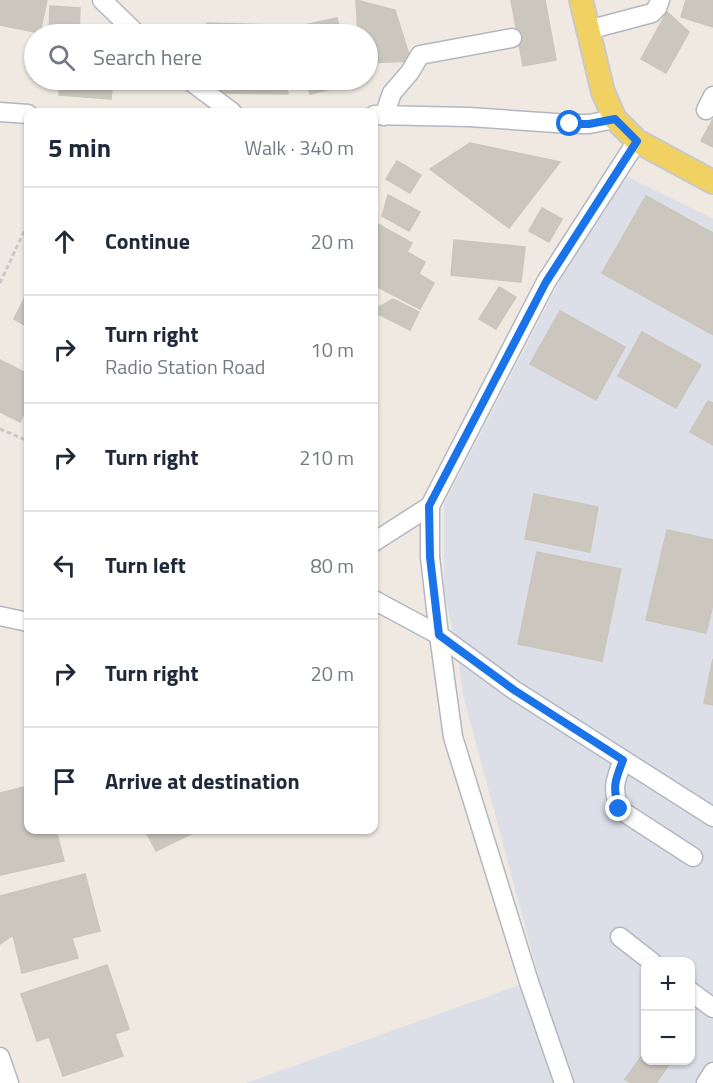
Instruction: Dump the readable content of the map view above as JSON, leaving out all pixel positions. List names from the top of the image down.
{
  "page": {
    "search": "Search here",
    "heading": ["5 min", "Walk · 340 m"],
    "list": [
      ["Continue", "20 m"],
      ["Turn right", "Radio Station Road", "10 m"],
      ["Turn right", "210 m"],
      ["Turn left", "80 m"],
      ["Turn right", "20 m"],
      "Arrive at destination"
    ],
    "map_buttons": ["+", "−"]
  }
}
